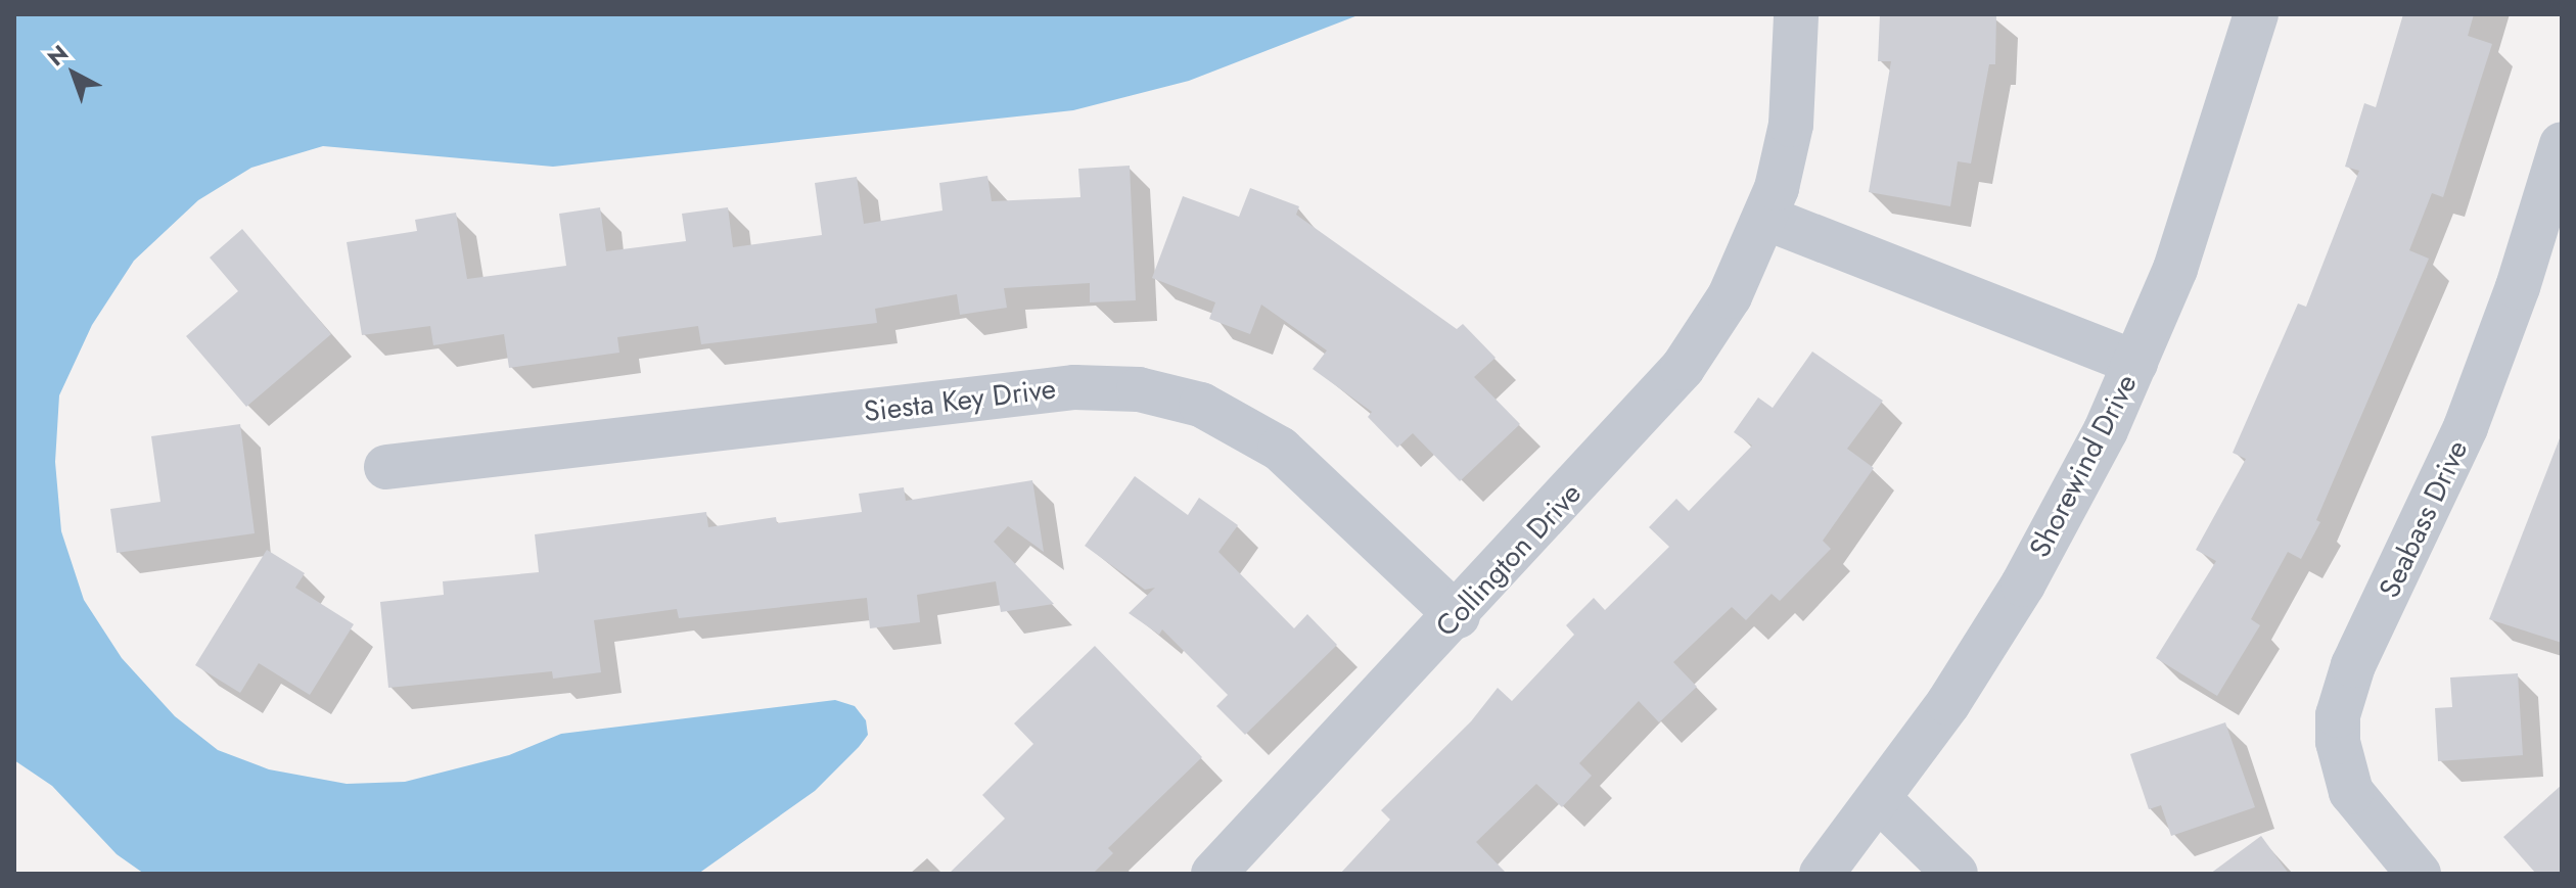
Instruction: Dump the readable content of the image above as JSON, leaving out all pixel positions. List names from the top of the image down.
{
  "streets": {
    "street": [
      "Siesta Key Drive",
      "Shorewind Drive",
      "Seabass Drive",
      "Collington Drive"
    ]
  },
  "crossings": [
    ["Siesta Key Drive", "Collington Drive"]
  ],
  "north": "top left"
}
